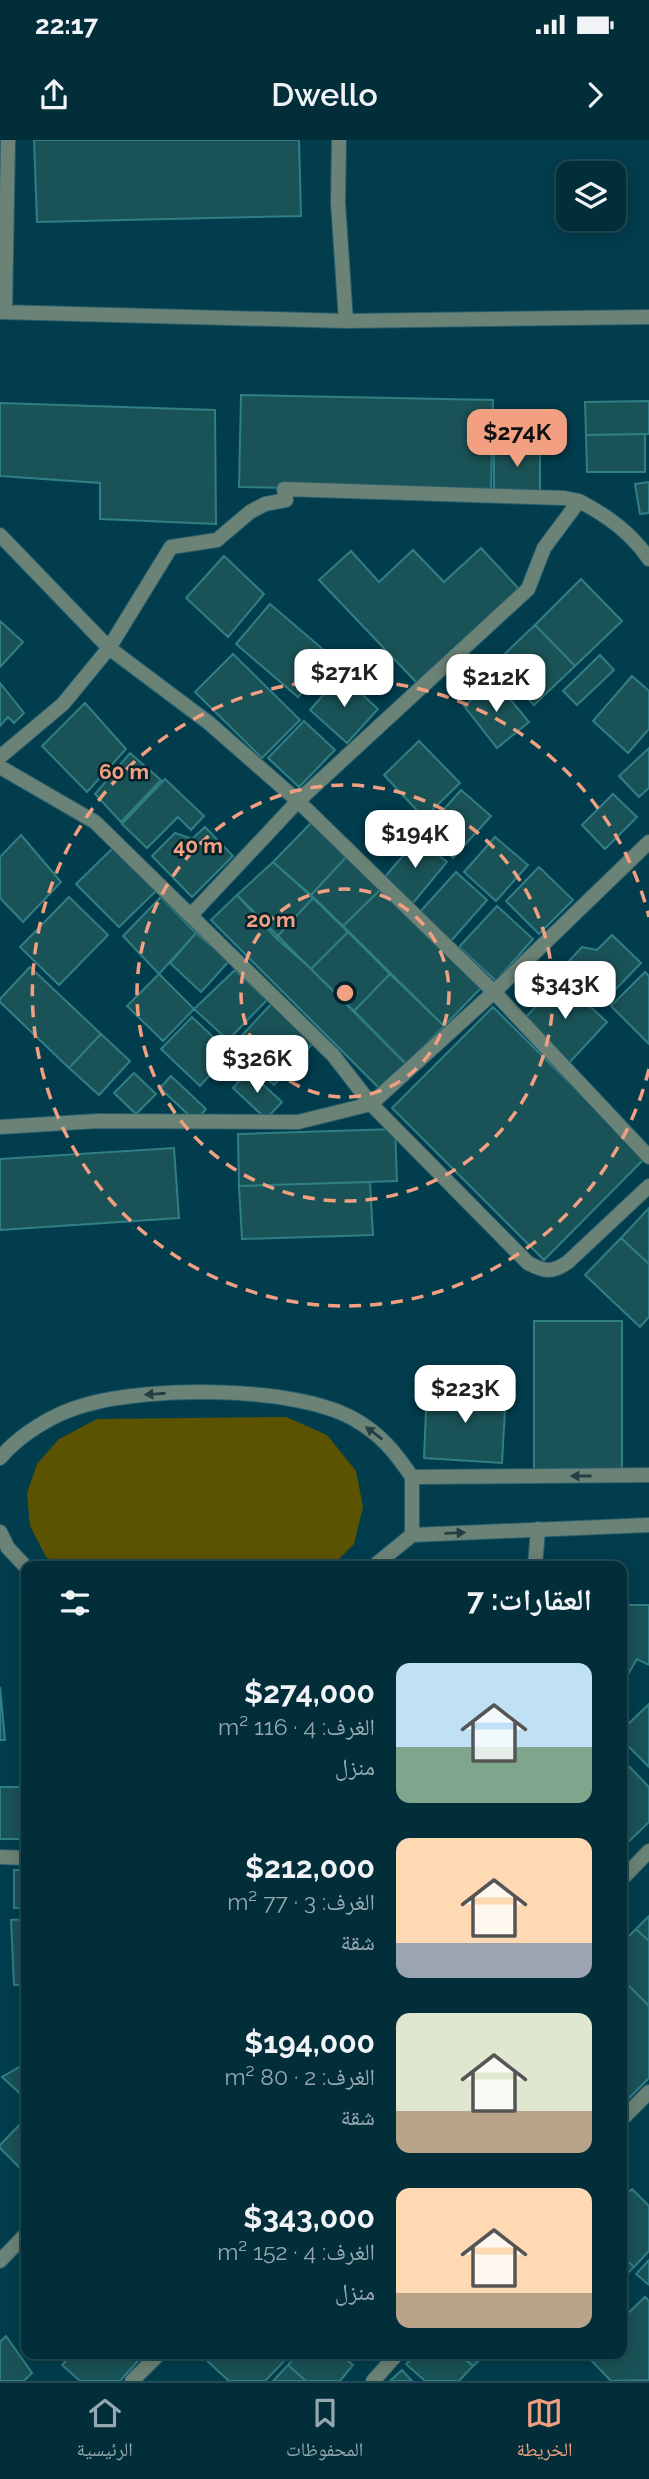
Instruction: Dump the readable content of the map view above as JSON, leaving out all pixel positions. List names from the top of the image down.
{
  "page": {
    "status": "22:17",
    "header": "Dwello",
    "price": [
      "$274K",
      "$271K",
      "$212K",
      "$194K",
      "$343K",
      "$326K",
      "$223K"
    ],
    "heading": "العقارات: 7",
    "list": [
      {
        "name": "$274,000",
        "note": "الغرف: 4 · 116 m² · منزل"
      },
      {
        "name": "$212,000",
        "note": "الغرف: 3 · 77 m² · شقة"
      },
      {
        "name": "$194,000",
        "note": "الغرف: 2 · 80 m² · شقة"
      },
      {
        "name": "$343,000",
        "note": "الغرف: 4 · 152 m² · منزل"
      }
    ],
    "tabs": ["الخريطة", "المحفوظات", "الرئيسية"]
  },
  "rings": ["60 m", "40 m", "20 m"]
}
